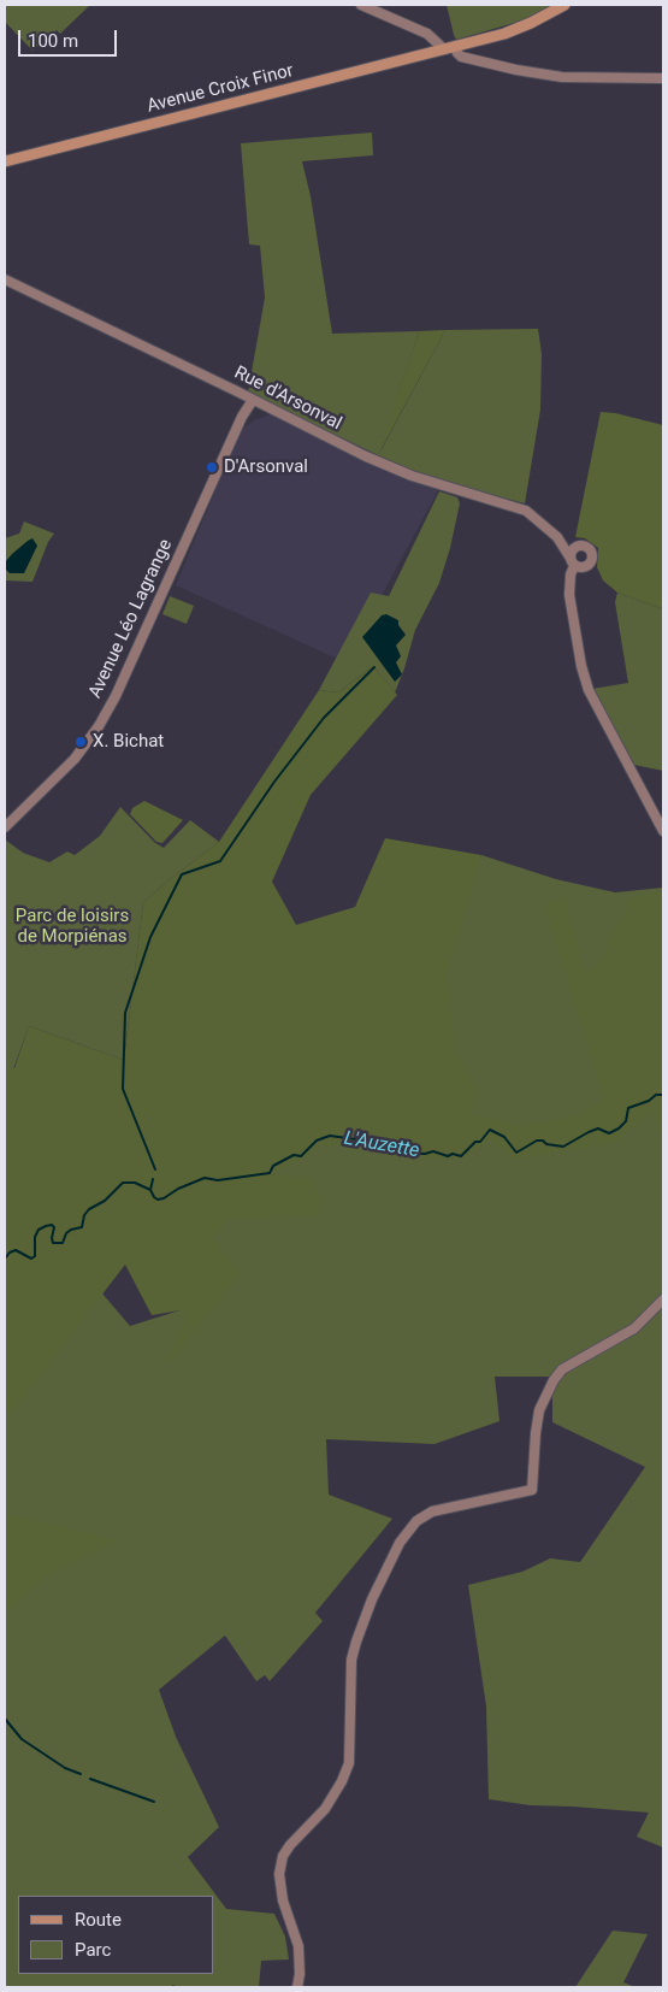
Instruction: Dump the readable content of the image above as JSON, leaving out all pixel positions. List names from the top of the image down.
{
  "streets": {
    "main road": ["Avenue Croix Finor"],
    "street": ["Rue d'Arsonval", "Avenue Léo Lagrange"]
  },
  "crossings": [
    ["Rue d'Arsonval", "Avenue Léo Lagrange"]
  ],
  "water": ["L'Auzette"],
  "parks": ["Parc de loisirs de Morpiénas"],
  "places": ["D'Arsonval", "X. Bichat"],
  "legend": ["Route", "Parc"],
  "scale_bar": "100 m"
}
